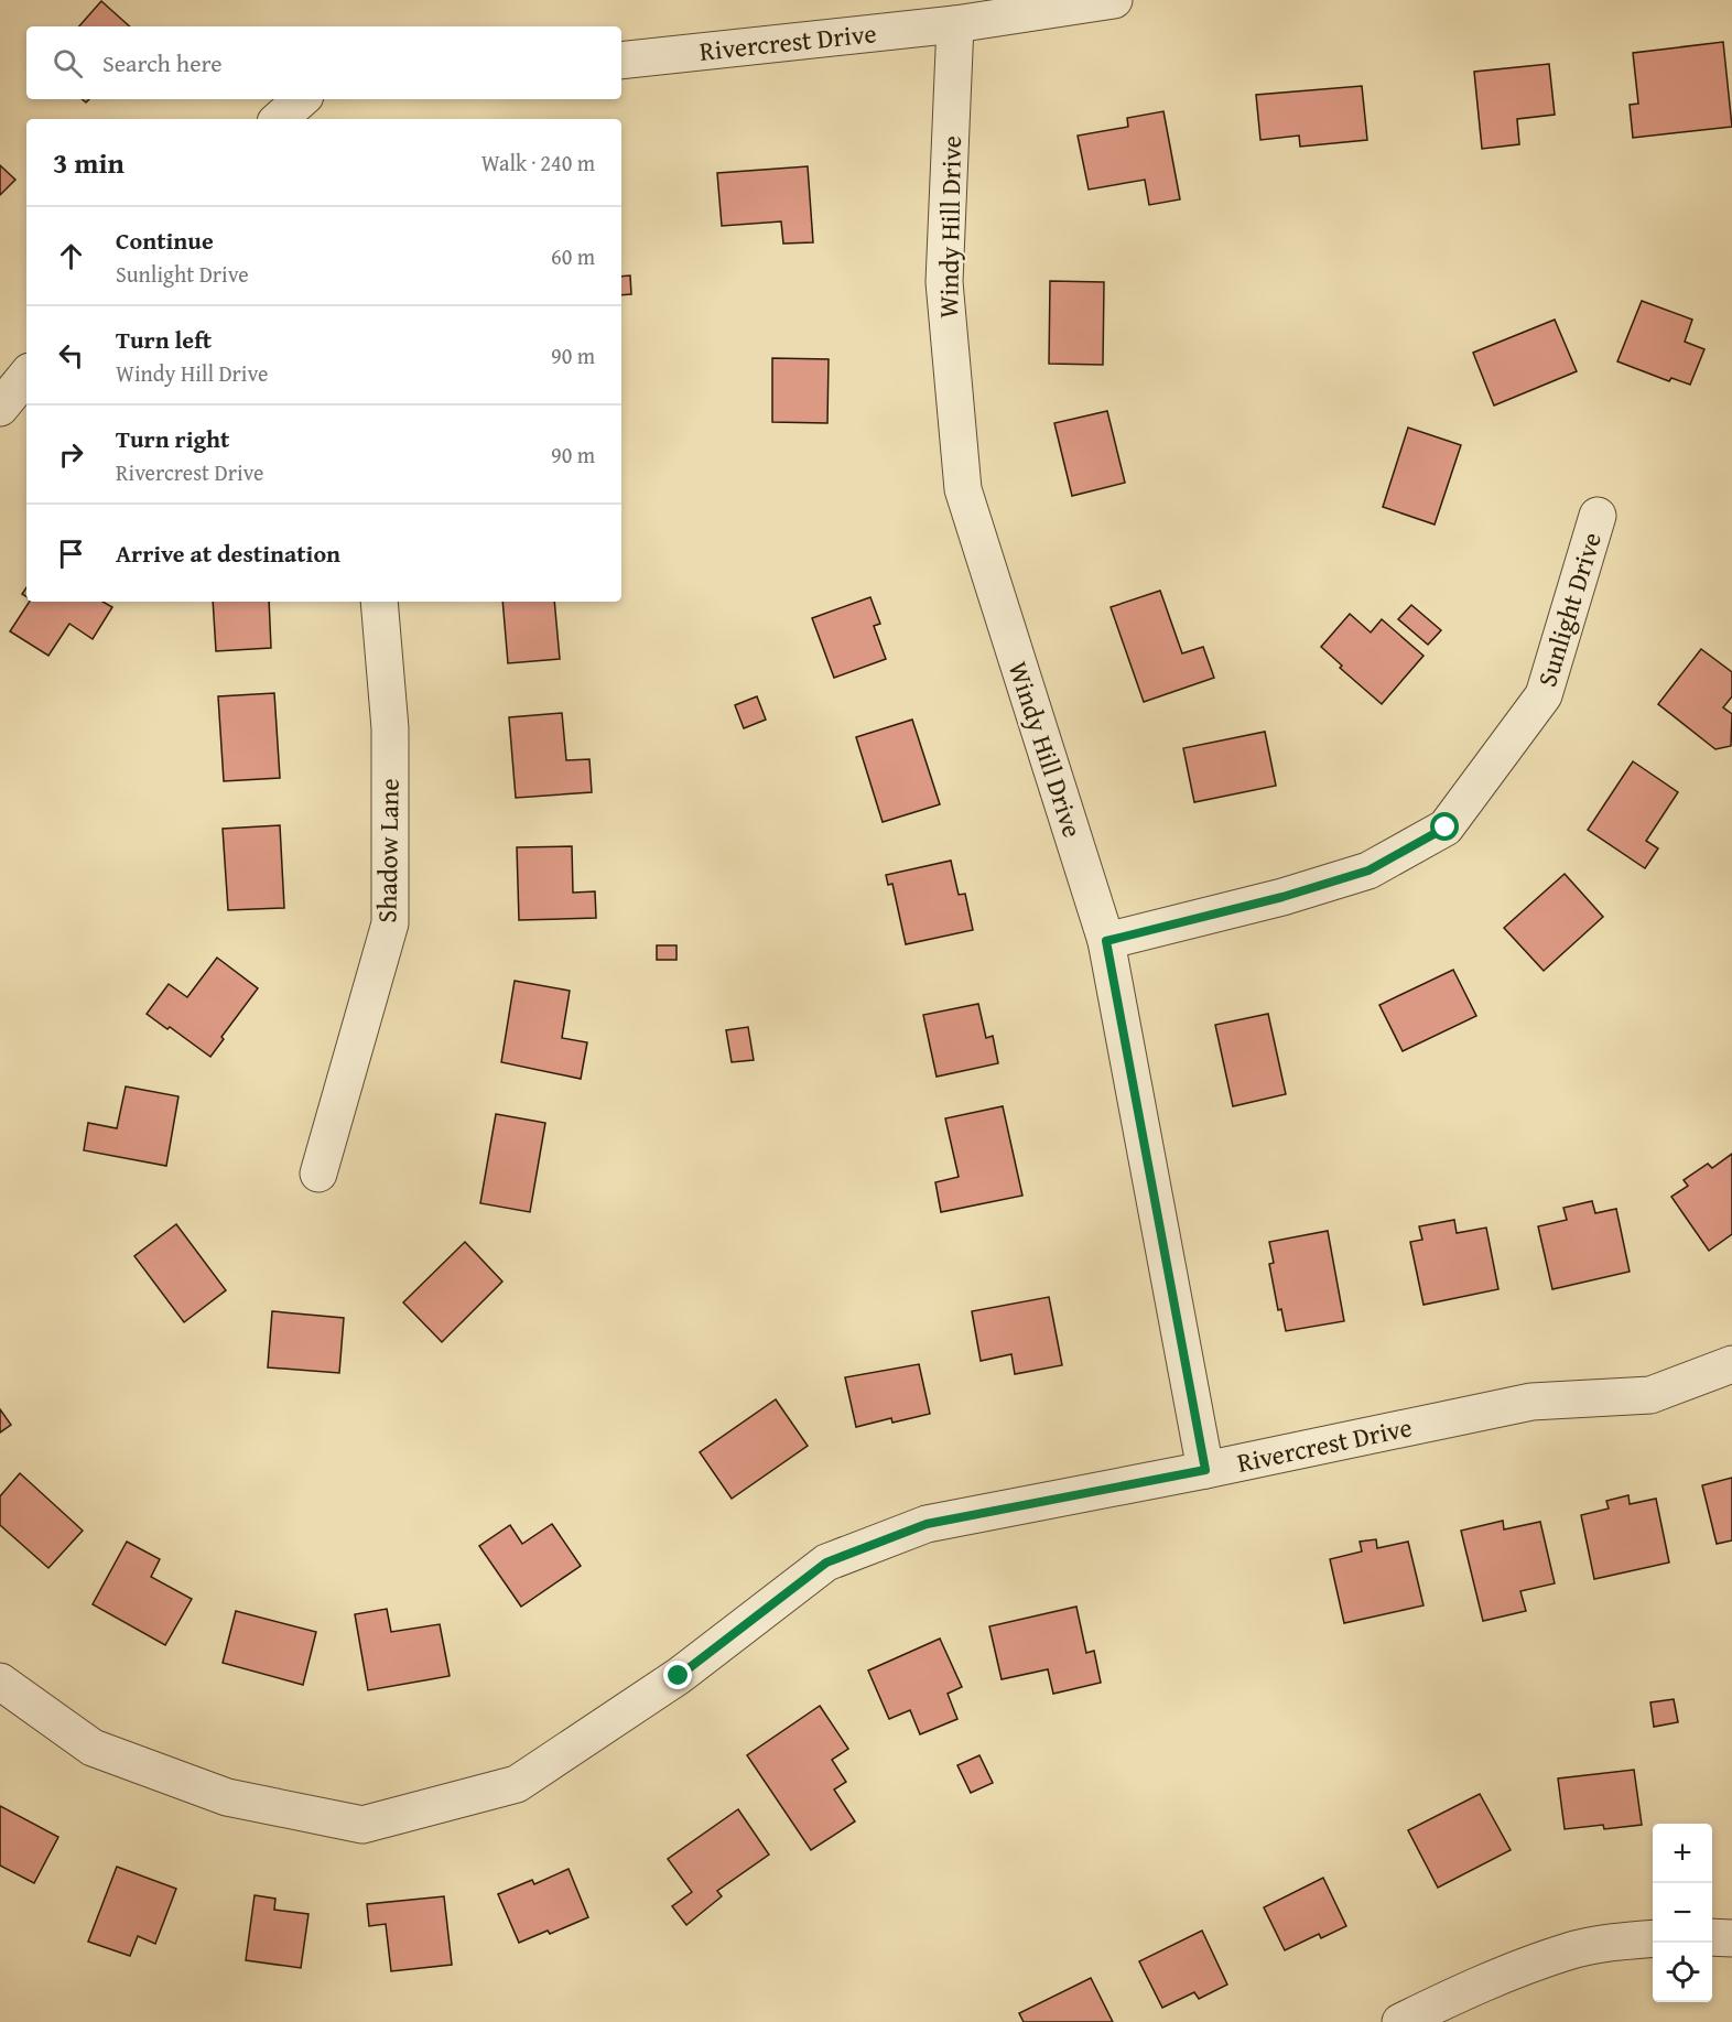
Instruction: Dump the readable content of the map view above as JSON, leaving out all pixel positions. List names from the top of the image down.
{
  "streets": {
    "street": [
      "Rivercrest Drive",
      "Windy Hill Drive",
      "Sunlight Drive",
      "Shadow Lane"
    ]
  },
  "crossings": [
    ["Rivercrest Drive", "Windy Hill Drive"],
    ["Windy Hill Drive", "Sunlight Drive"]
  ],
  "page": {
    "search": "Search here",
    "heading": ["3 min", "Walk · 240 m"],
    "list": [
      ["Continue", "Sunlight Drive", "60 m"],
      ["Turn left", "Windy Hill Drive", "90 m"],
      ["Turn right", "Rivercrest Drive", "90 m"],
      "Arrive at destination"
    ],
    "map_buttons": ["+", "−"]
  }
}
